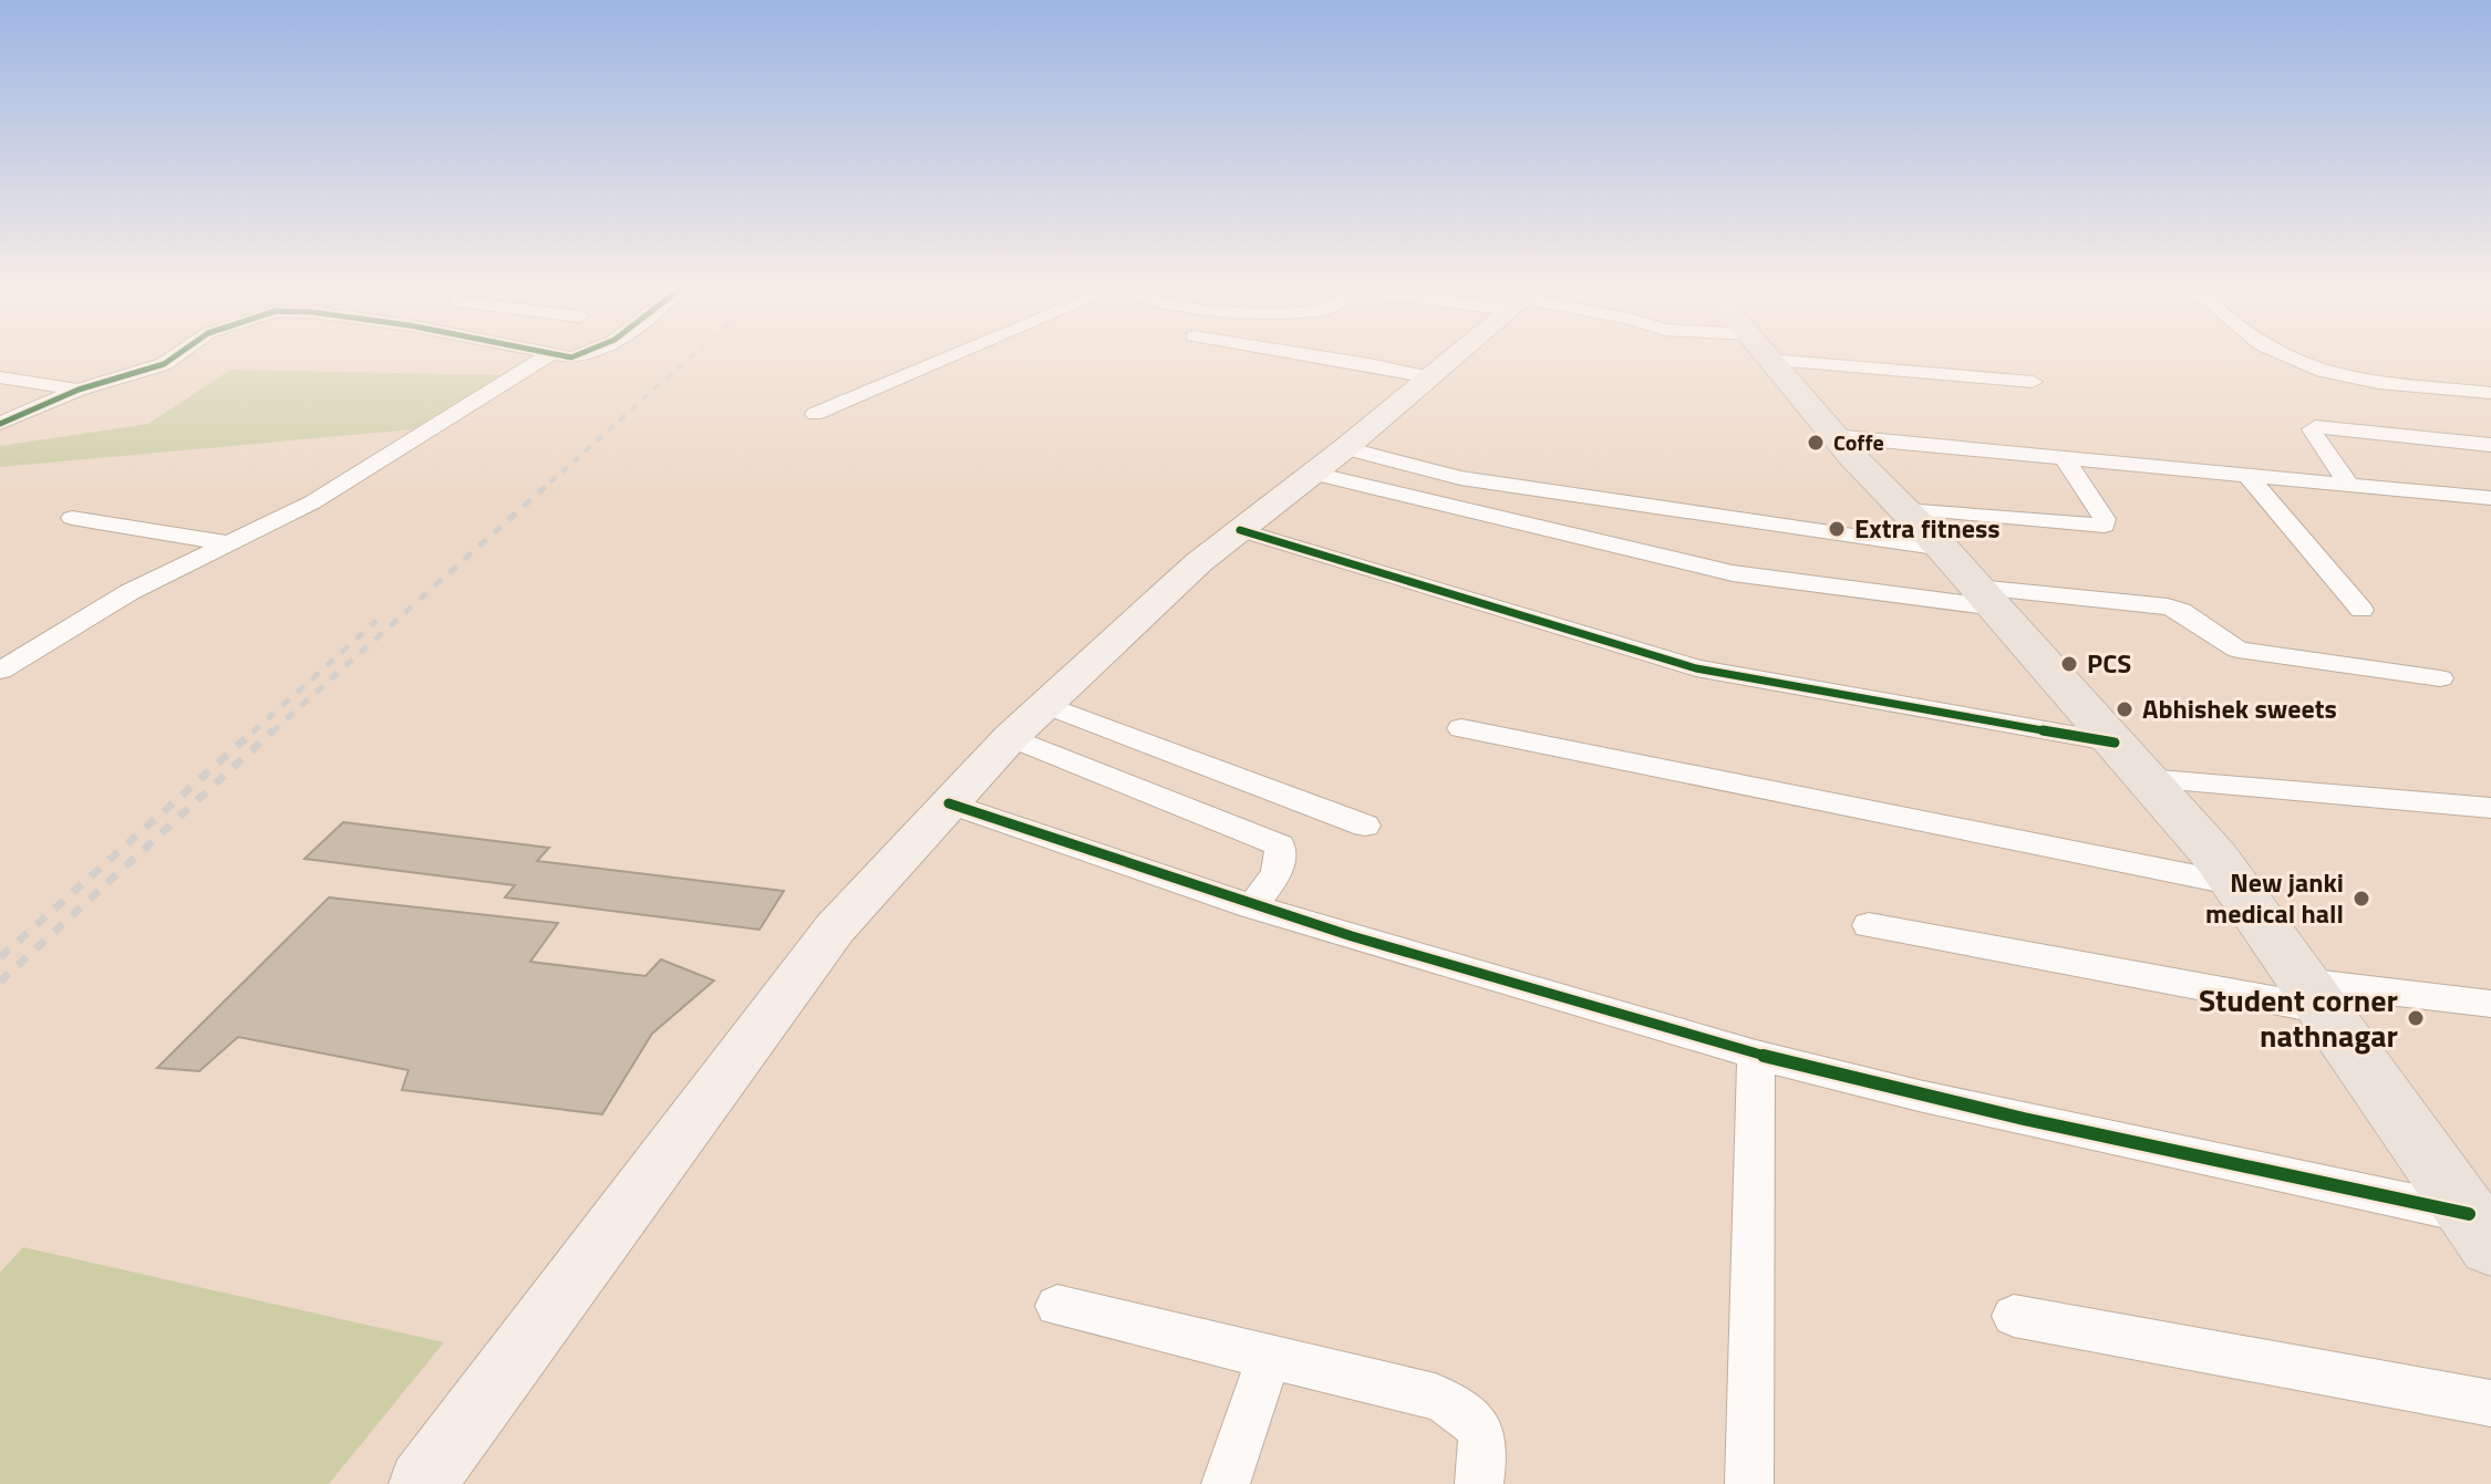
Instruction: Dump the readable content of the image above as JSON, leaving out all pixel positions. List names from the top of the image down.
{
  "places": [
    "Coffe",
    "Extra fitness",
    "PCS",
    "Abhishek sweets",
    "New janki medical hall",
    "Student corner nathnagar"
  ]
}
